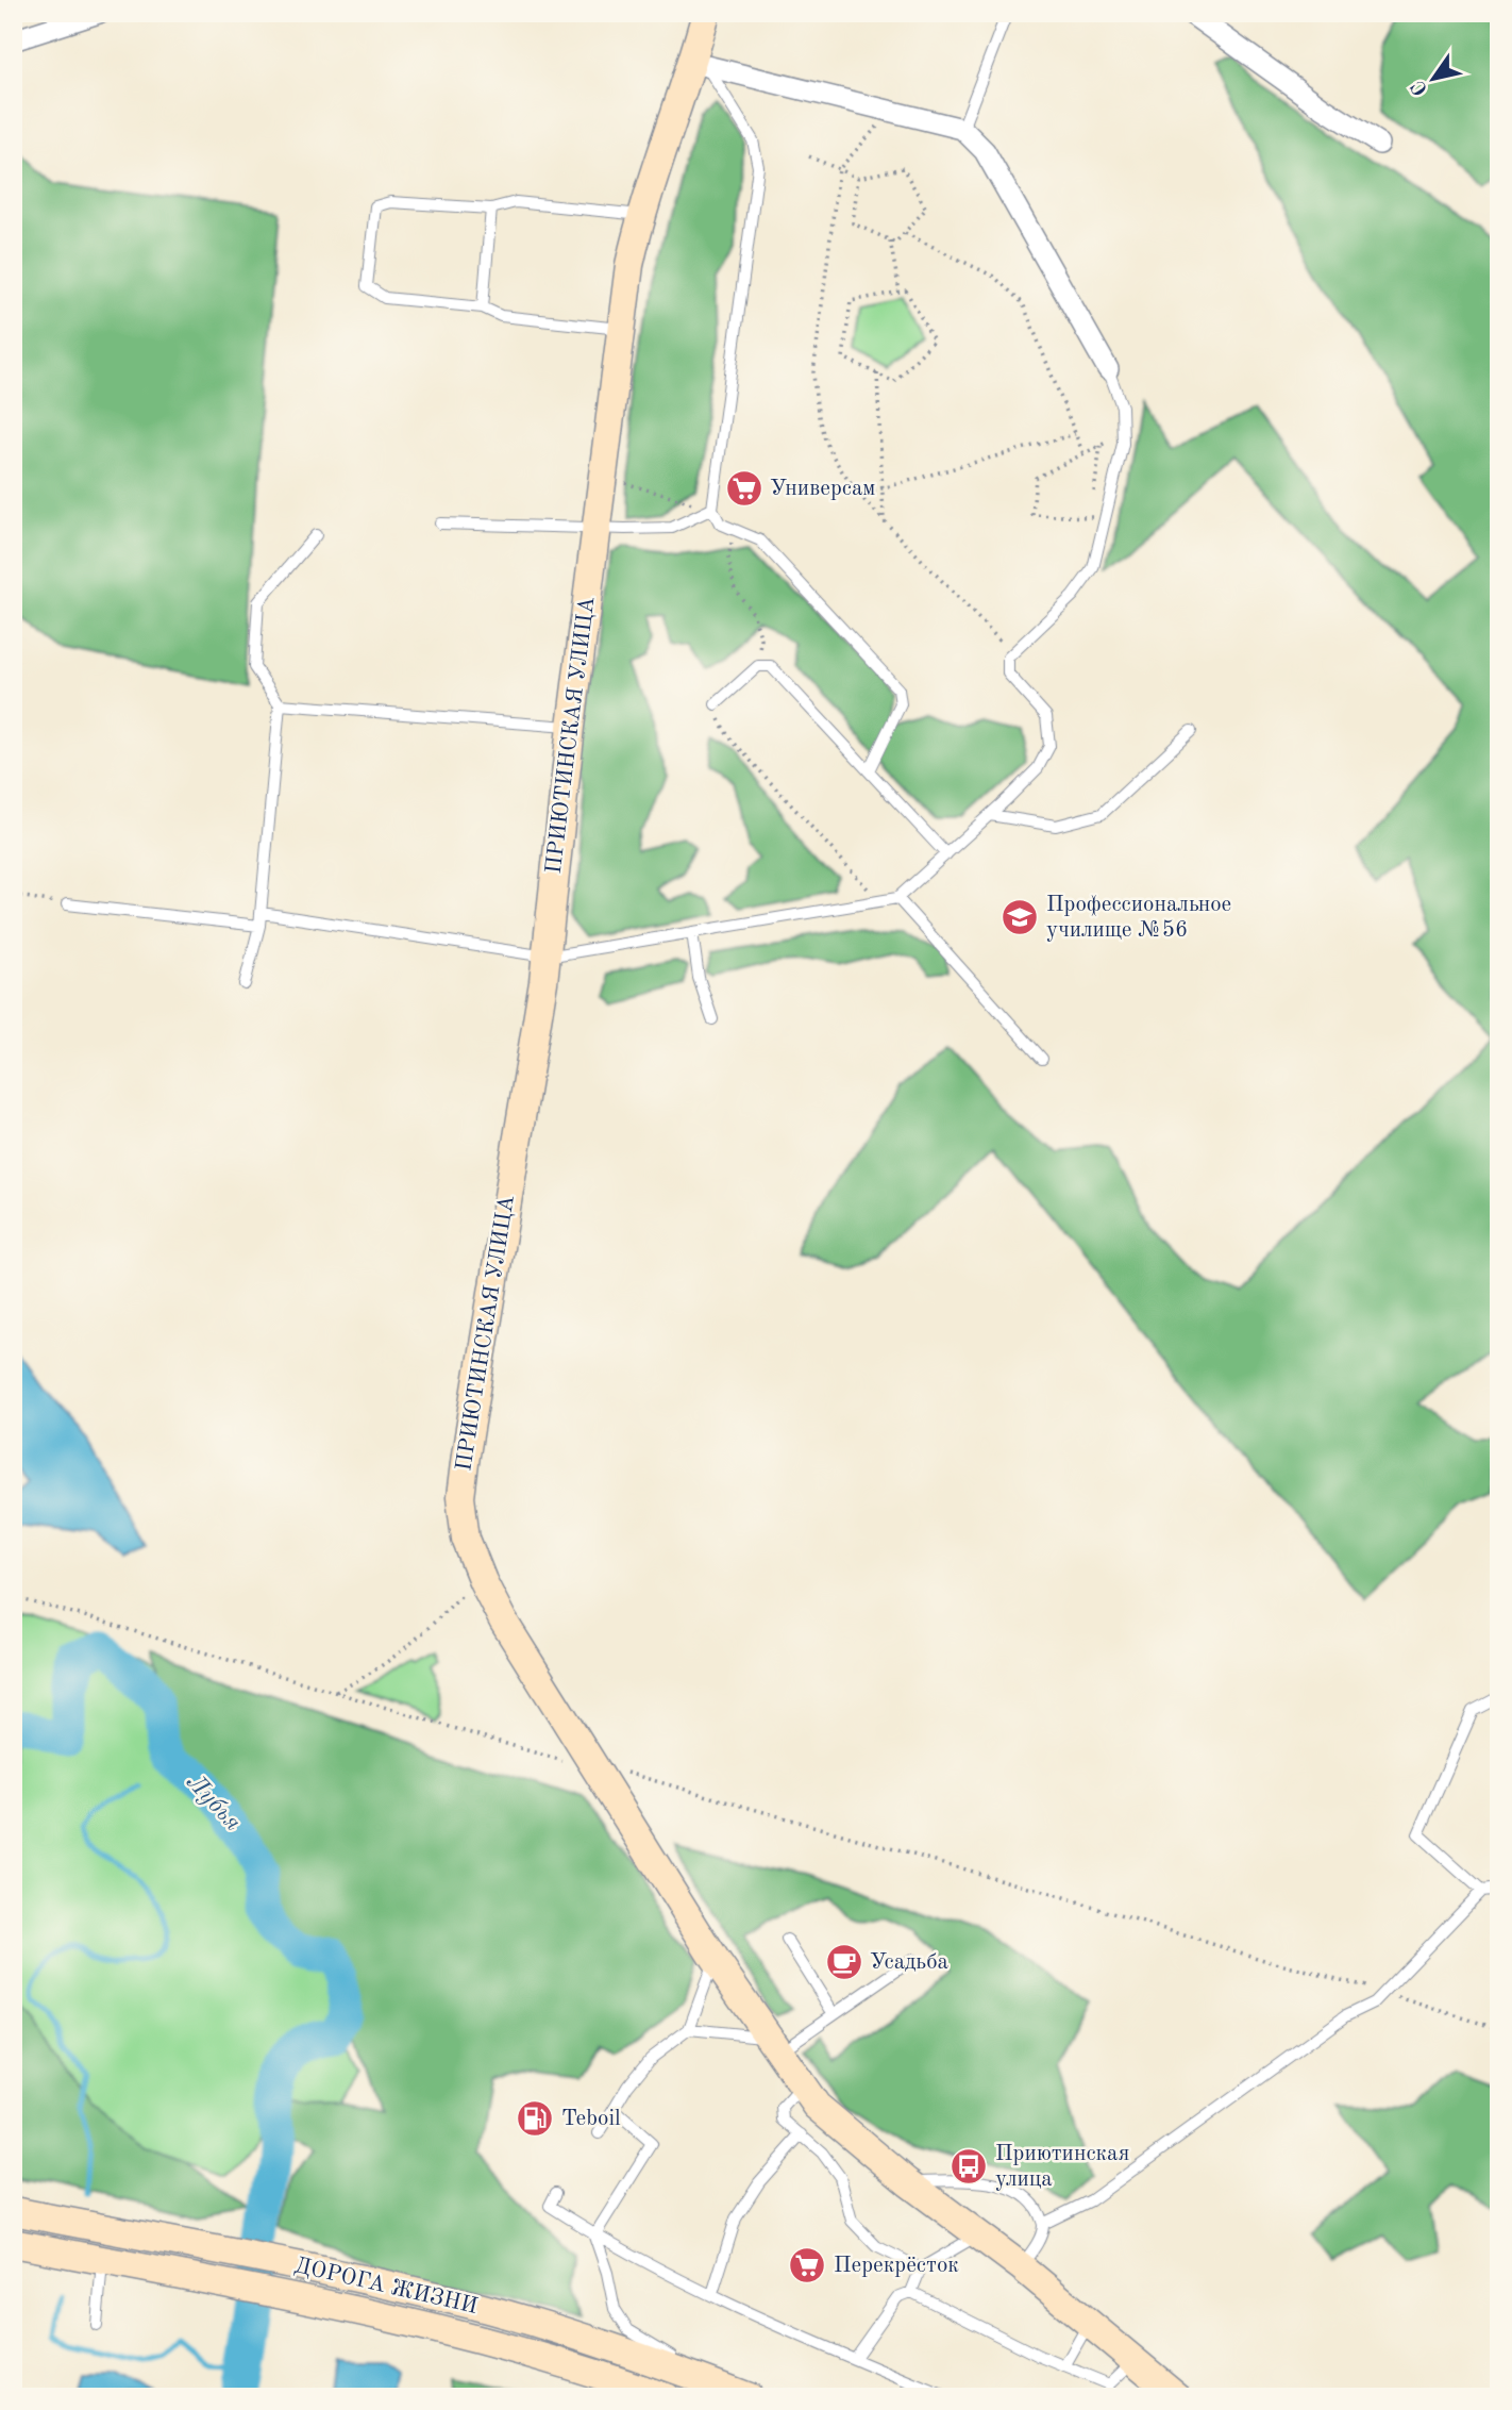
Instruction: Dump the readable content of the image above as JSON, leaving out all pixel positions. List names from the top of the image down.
{
  "streets": {
    "street": ["ПРИЮТИНСКАЯ УЛИЦА", "ДОРОГА ЖИЗНИ"]
  },
  "water": ["Лубья"],
  "places": {
    "supermarket": ["Универсам", "Перекрёсток"],
    "school or university": ["Профессиональное училище №56"],
    "cafe": ["Усадьба"],
    "fuel station": ["Teboil"],
    "bus stop": ["Приютинская улица"]
  },
  "north": "bottom left"
}
